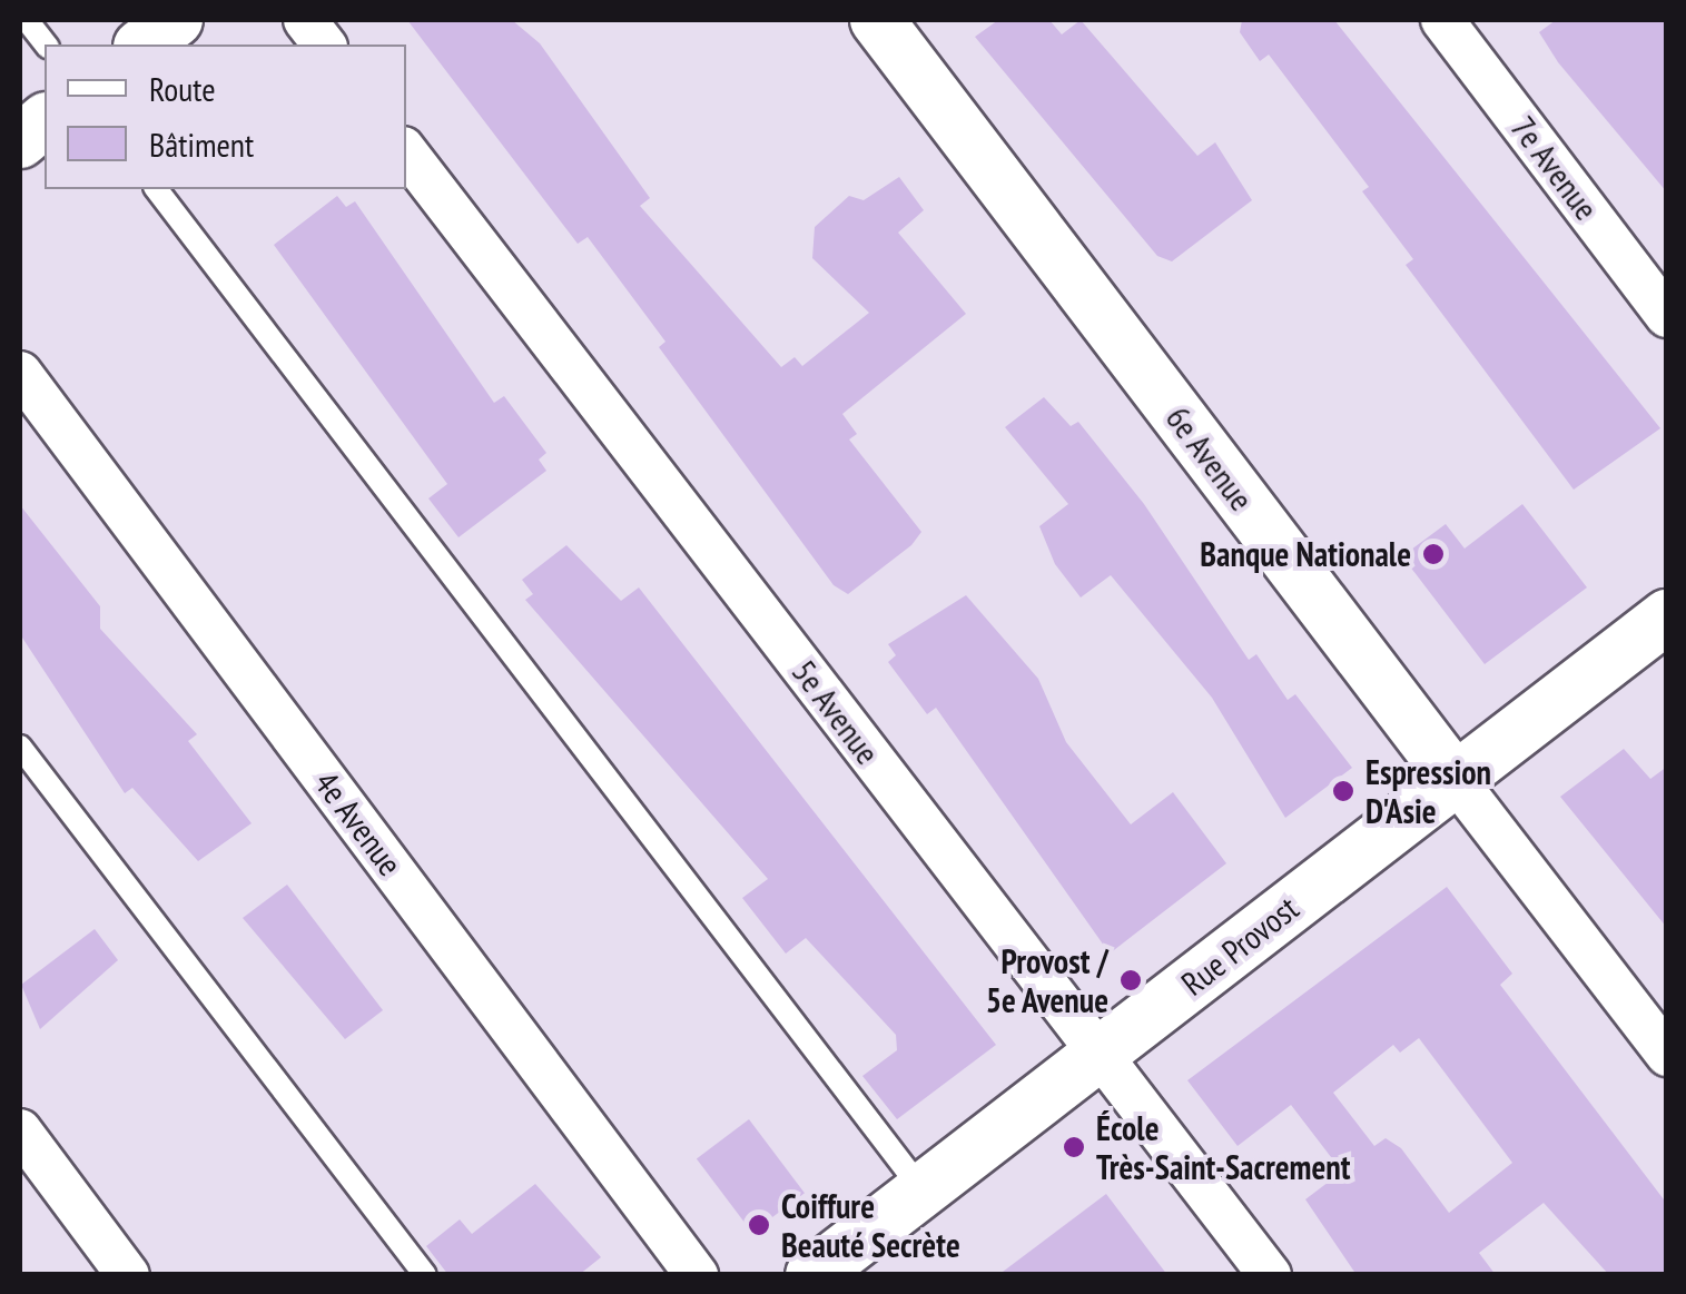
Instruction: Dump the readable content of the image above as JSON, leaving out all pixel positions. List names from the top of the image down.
{
  "streets": {
    "street": [
      "7e Avenue",
      "6e Avenue",
      "5e Avenue",
      "4e Avenue",
      "Rue Provost"
    ]
  },
  "crossings": [
    ["6e Avenue", "Rue Provost"],
    ["5e Avenue", "Rue Provost"]
  ],
  "places": [
    "Banque Nationale",
    "Espression D'Asie",
    "Provost / 5e Avenue",
    "École Très-Saint-Sacrement",
    "Coiffure Beauté Secrète"
  ],
  "legend": ["Route", "Bâtiment"]
}
